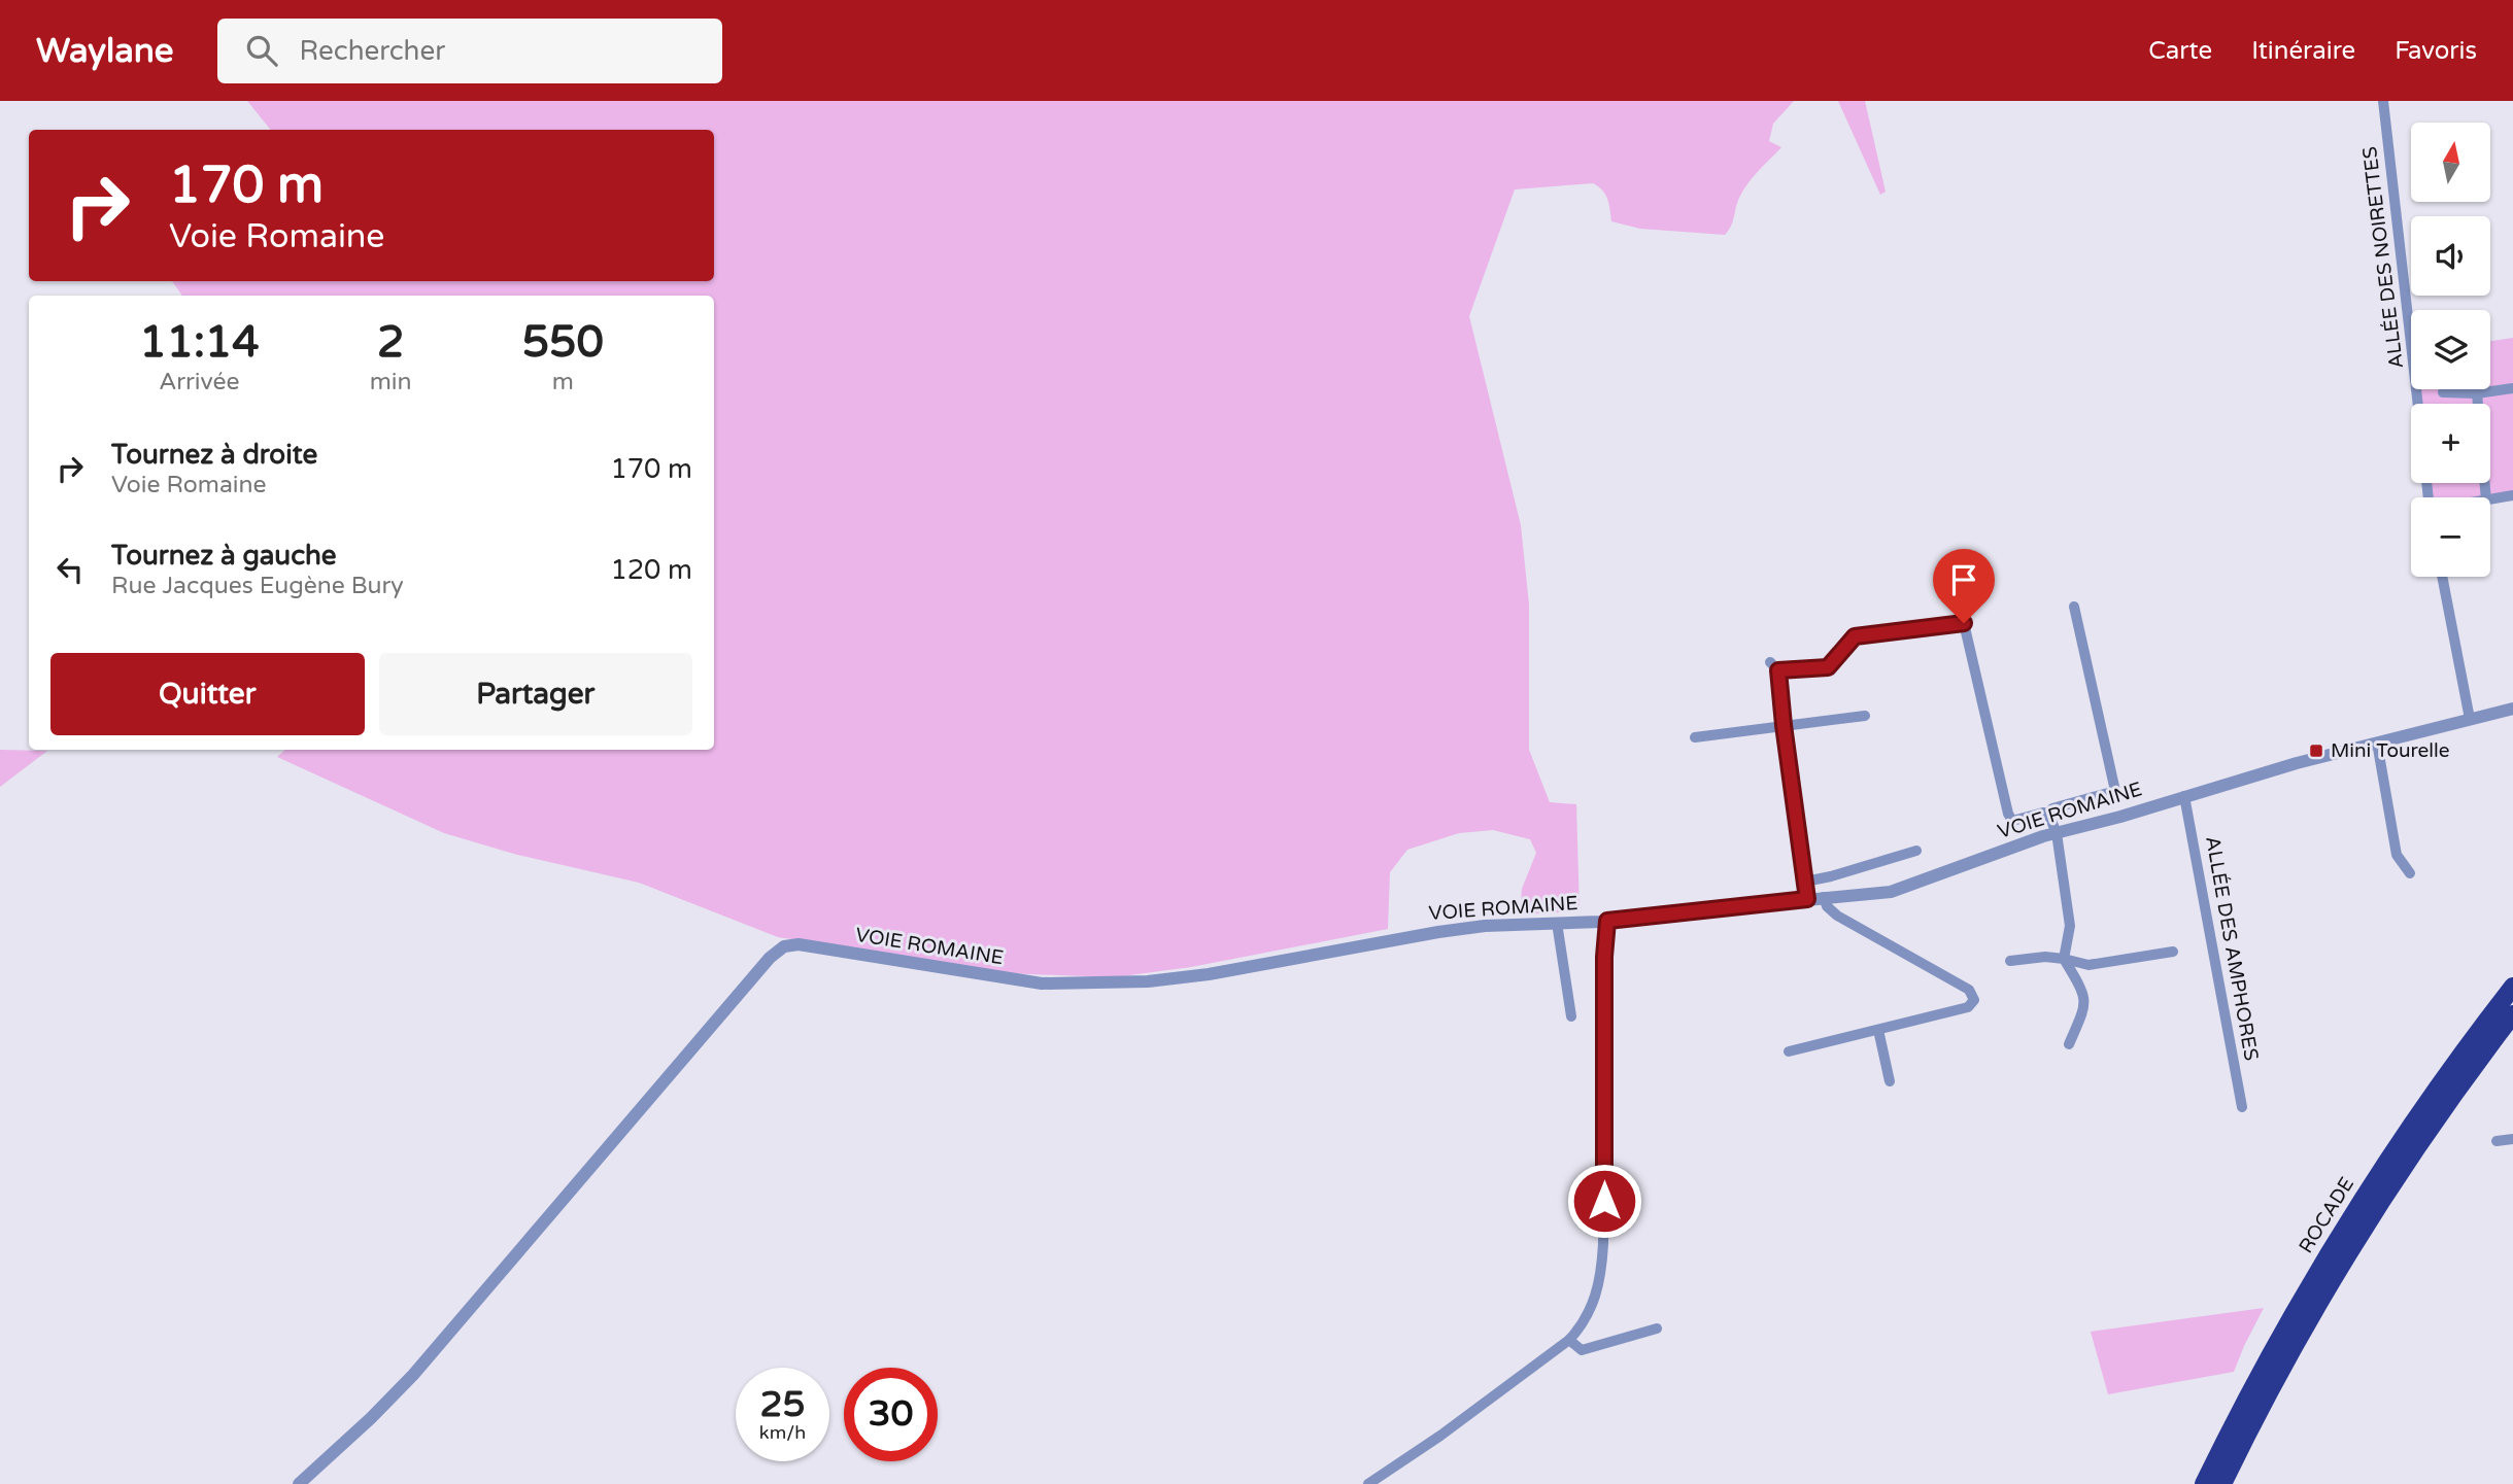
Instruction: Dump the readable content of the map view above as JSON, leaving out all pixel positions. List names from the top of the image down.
{
  "streets": {
    "highway": ["ROCADE"],
    "street": ["ALLÉE DES NOIRETTES", "VOIE ROMAINE", "ALLÉE DES AMPHORES"]
  },
  "crossings": [
    ["VOIE ROMAINE", "ALLÉE DES AMPHORES"]
  ],
  "places": {
    "transit": ["Mini Tourelle"]
  },
  "north": "top",
  "page": {
    "header": "Waylane",
    "search": "Rechercher",
    "nav": ["Carte", "Itinéraire", "Favoris"],
    "map_buttons": ["+", "−"],
    "turn": ["170 m", "Voie Romaine"],
    "eta": [
      "11:14",
      "Arrivée",
      "2",
      "min",
      "550",
      "m"
    ],
    "list": [
      {
        "name": "Tournez à droite",
        "note": "Voie Romaine",
        "value": "170 m"
      },
      {
        "name": "Tournez à gauche",
        "note": "Rue Jacques Eugène Bury",
        "value": "120 m"
      }
    ],
    "buttons": ["Quitter", "Partager"],
    "speed": "25 km/h",
    "limit": "30"
  }
}
